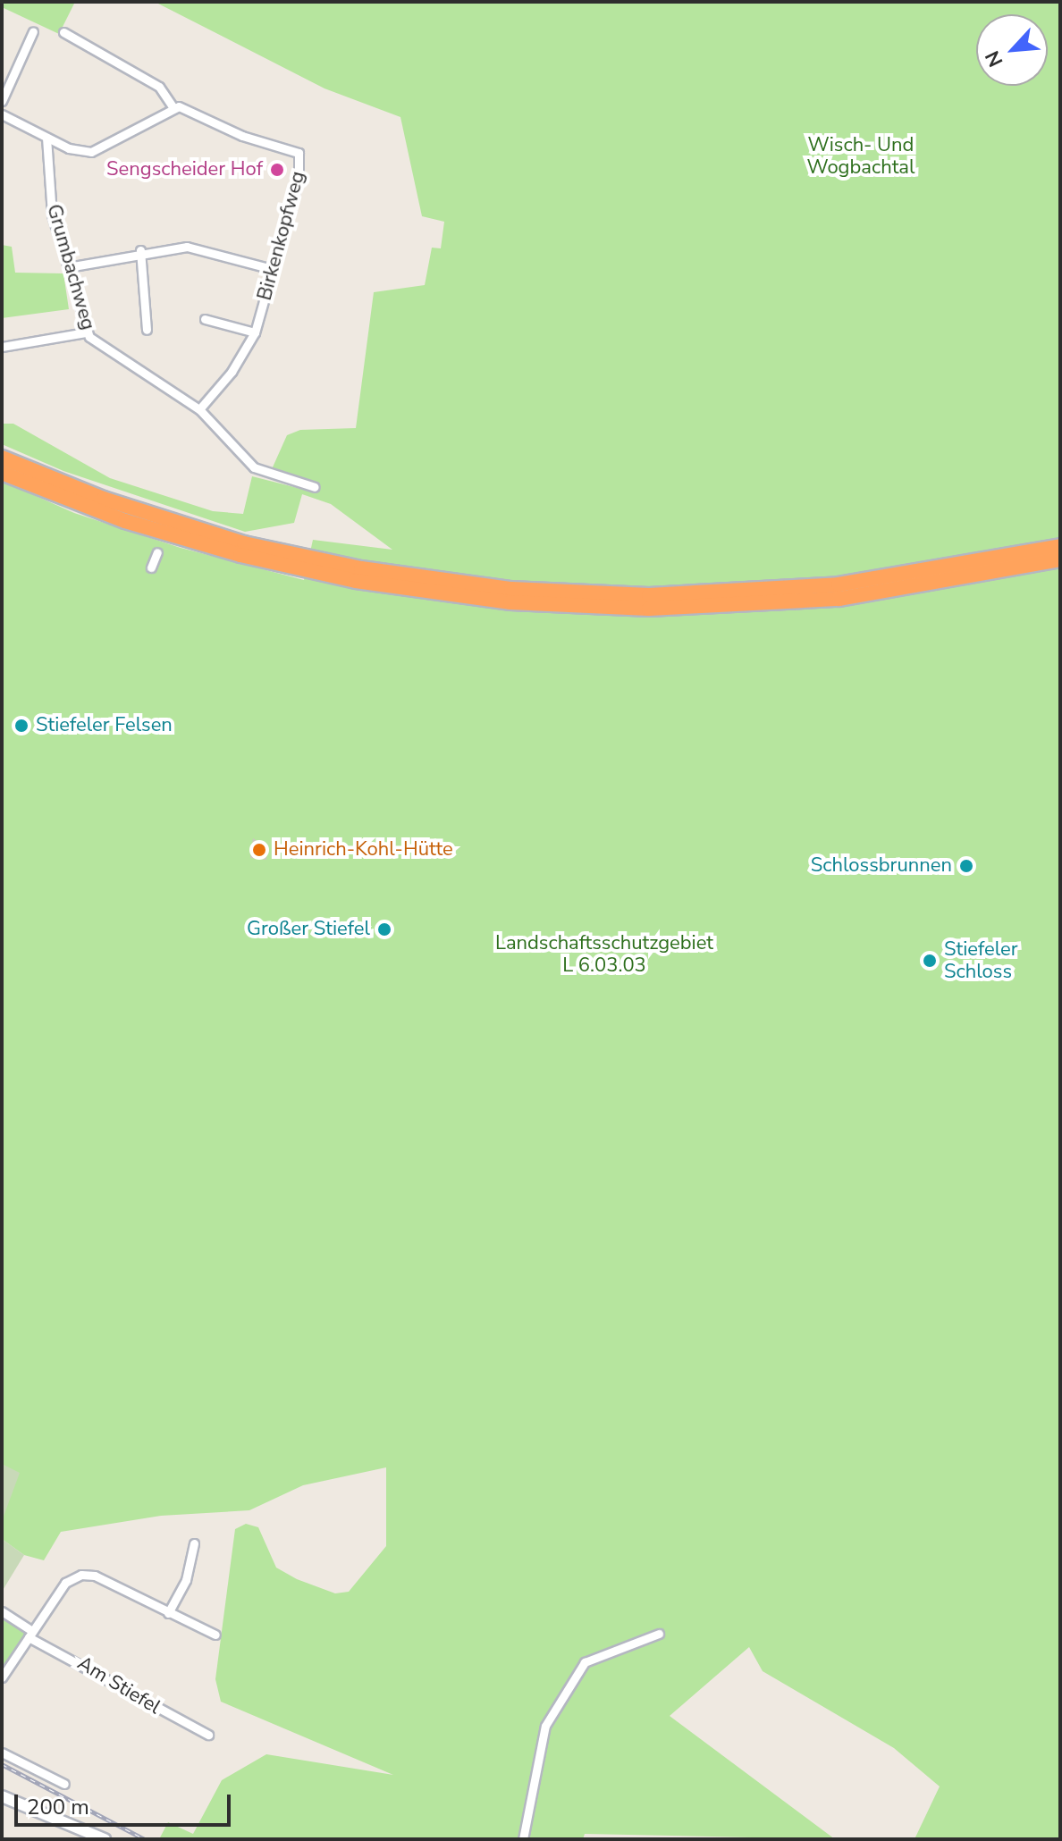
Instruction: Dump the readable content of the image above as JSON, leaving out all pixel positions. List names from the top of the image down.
{
  "streets": {
    "street": ["Birkenkopfweg", "Grumbachweg", "Am Stiefel"]
  },
  "crossings": [
    ["Birkenkopfweg", "Grumbachweg"]
  ],
  "parks": ["Wisch- Und Wogbachtal", "Landschaftsschutzgebiet L 6.03.03"],
  "places": [
    "Sengscheider Hof",
    "Stiefeler Felsen",
    "Heinrich-Kohl-Hütte",
    "Schlossbrunnen",
    "Großer Stiefel",
    "Stiefeler Schloss"
  ],
  "scale_bar": "200 m",
  "north": "bottom left"
}
